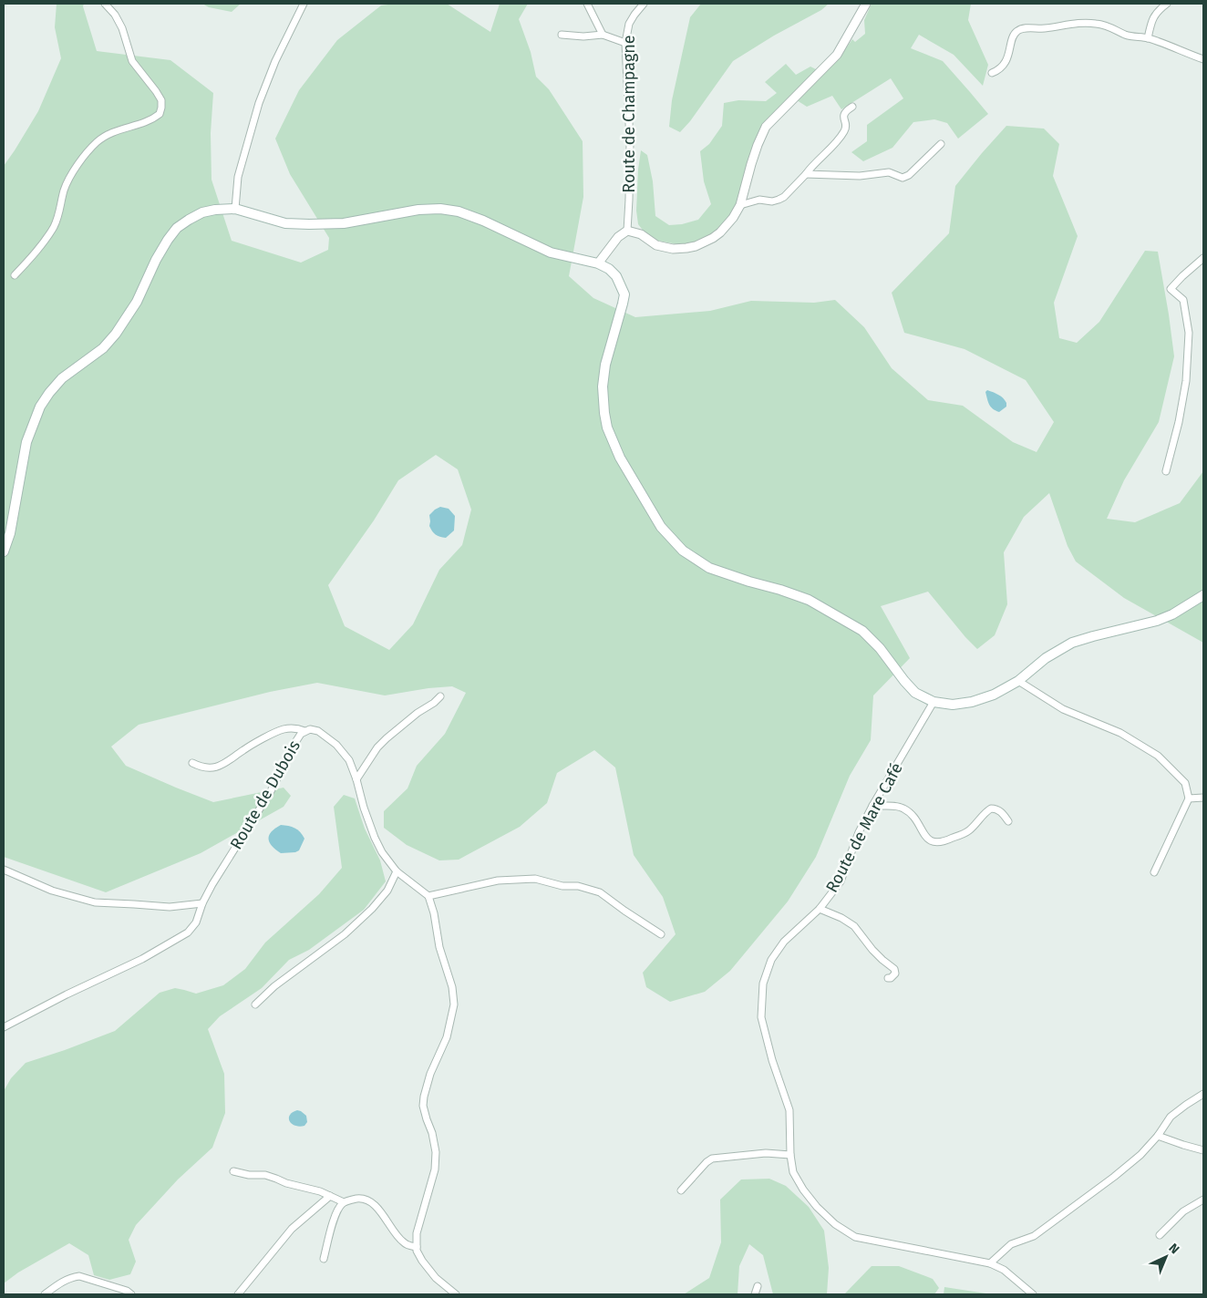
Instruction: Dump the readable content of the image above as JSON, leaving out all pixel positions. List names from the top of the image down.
{
  "streets": {
    "street": ["Route de Champagne", "Route de Dubois", "Route de Mare Café"]
  },
  "north": "top right"
}
